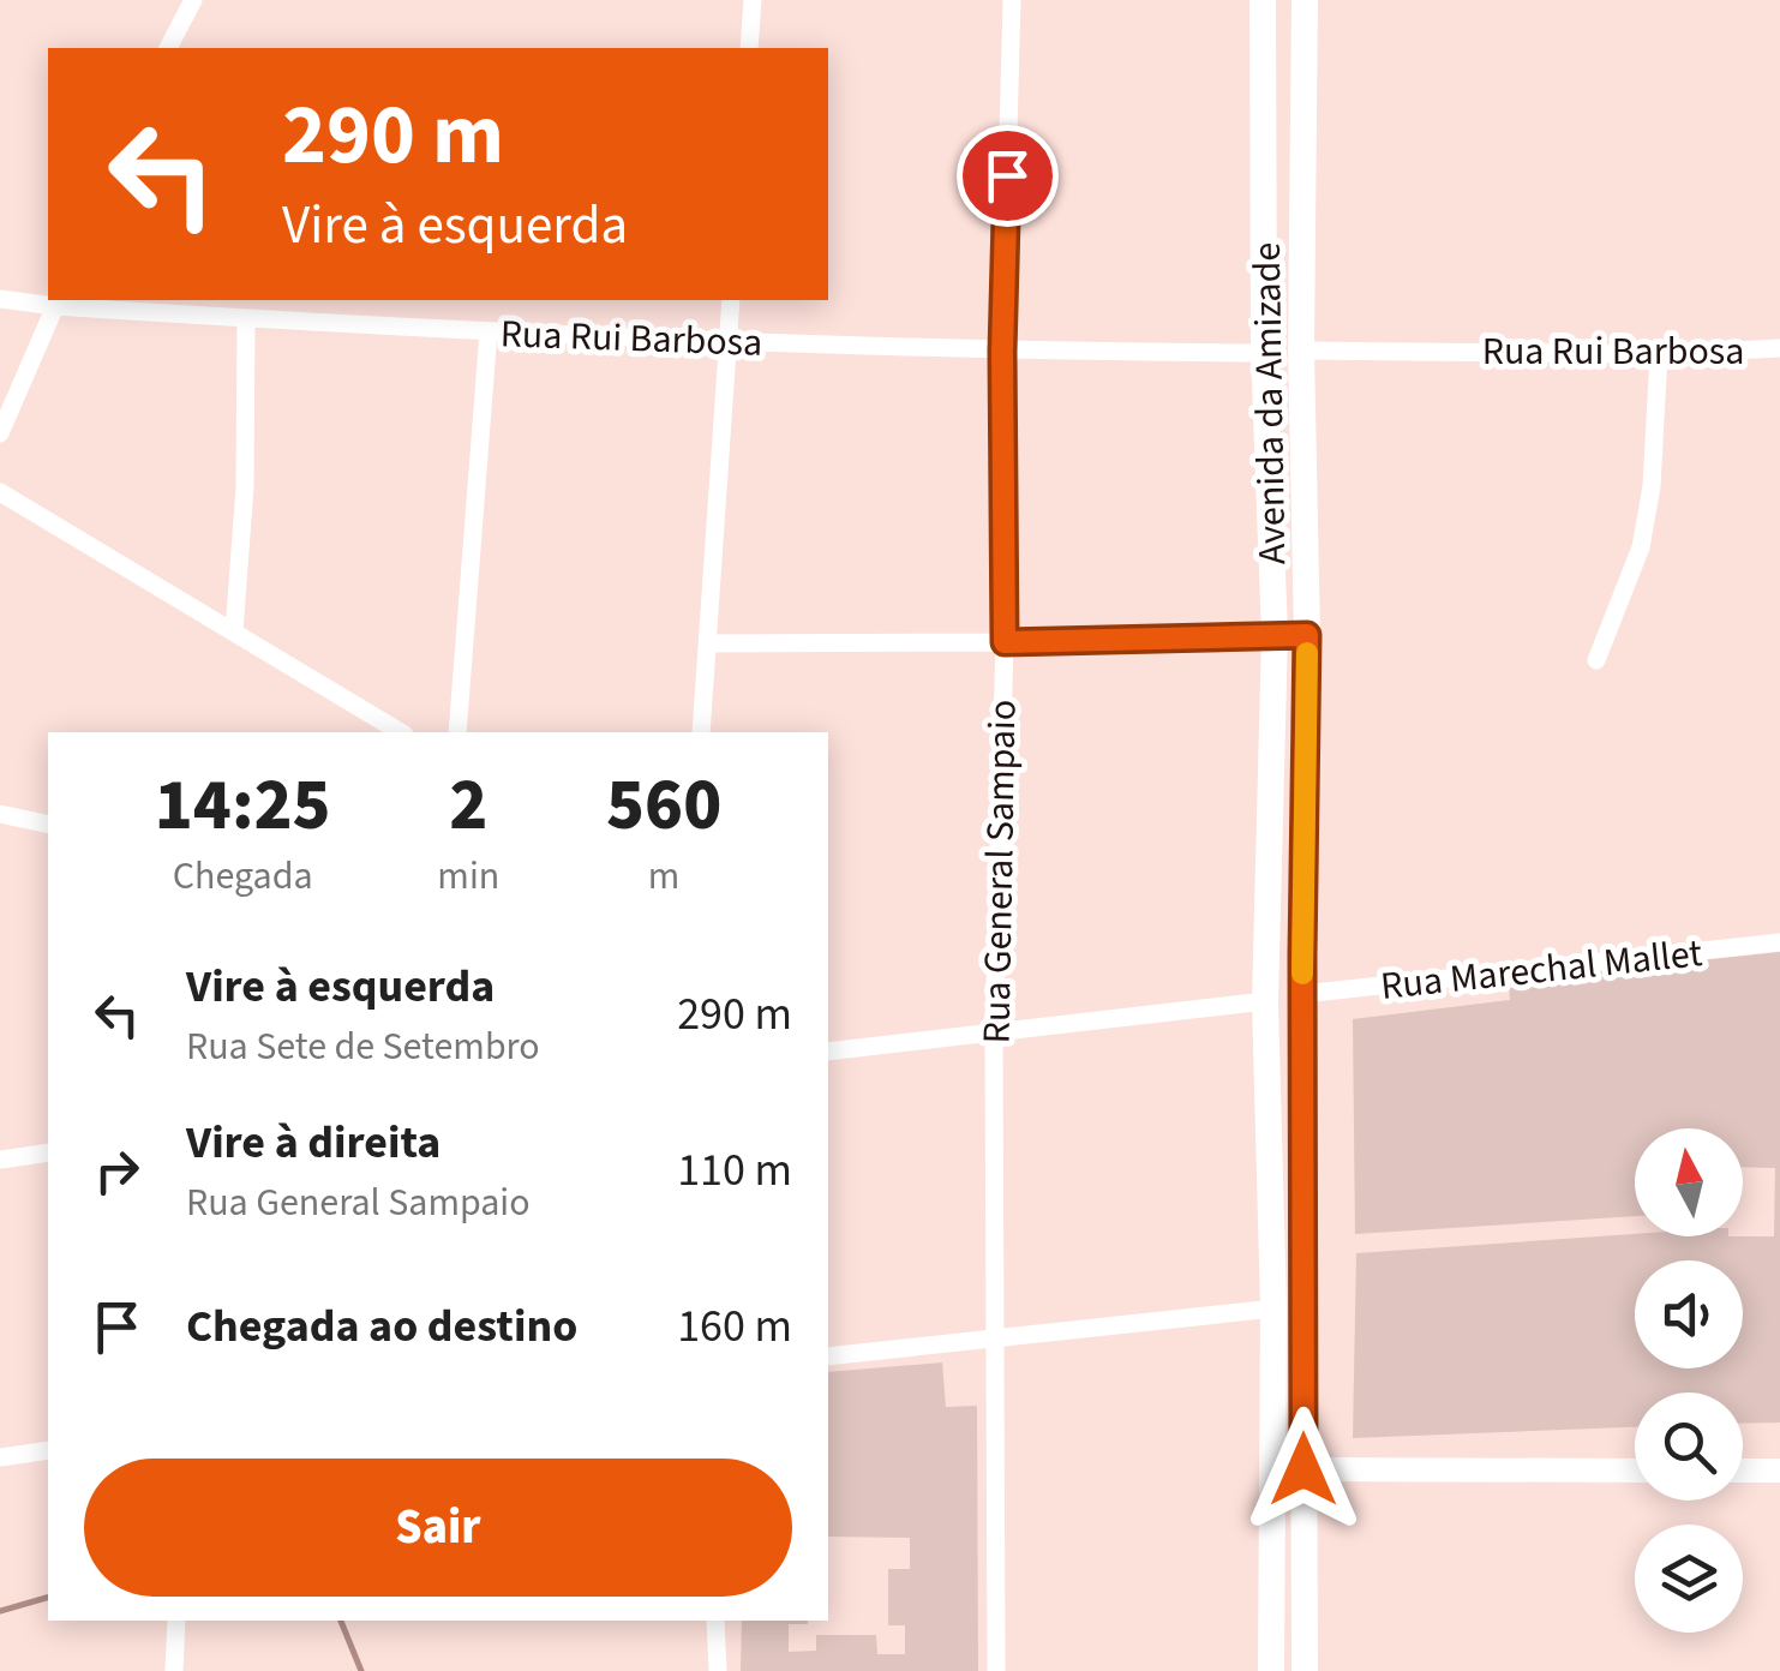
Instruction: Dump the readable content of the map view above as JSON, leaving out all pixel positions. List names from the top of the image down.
{
  "streets": {
    "main road": ["Avenida da Amizade"],
    "street": ["Rua Rui Barbosa", "Rua General Sampaio", "Rua Marechal Mallet"]
  },
  "crossings": [
    ["Rua Rui Barbosa", "Avenida da Amizade"],
    ["Rua Rui Barbosa", "Rua General Sampaio"],
    ["Avenida da Amizade", "Rua Marechal Mallet"]
  ],
  "north": "top",
  "page": {
    "turn": ["290 m", "Vire à esquerda"],
    "eta": [
      "14:25",
      "Chegada",
      "2",
      "min",
      "560",
      "m"
    ],
    "list": [
      {
        "name": "Vire à esquerda",
        "note": "Rua Sete de Setembro",
        "value": "290 m"
      },
      {
        "name": "Vire à direita",
        "note": "Rua General Sampaio",
        "value": "110 m"
      },
      {
        "name": "Chegada ao destino",
        "value": "160 m"
      }
    ],
    "buttons": "Sair"
  }
}
